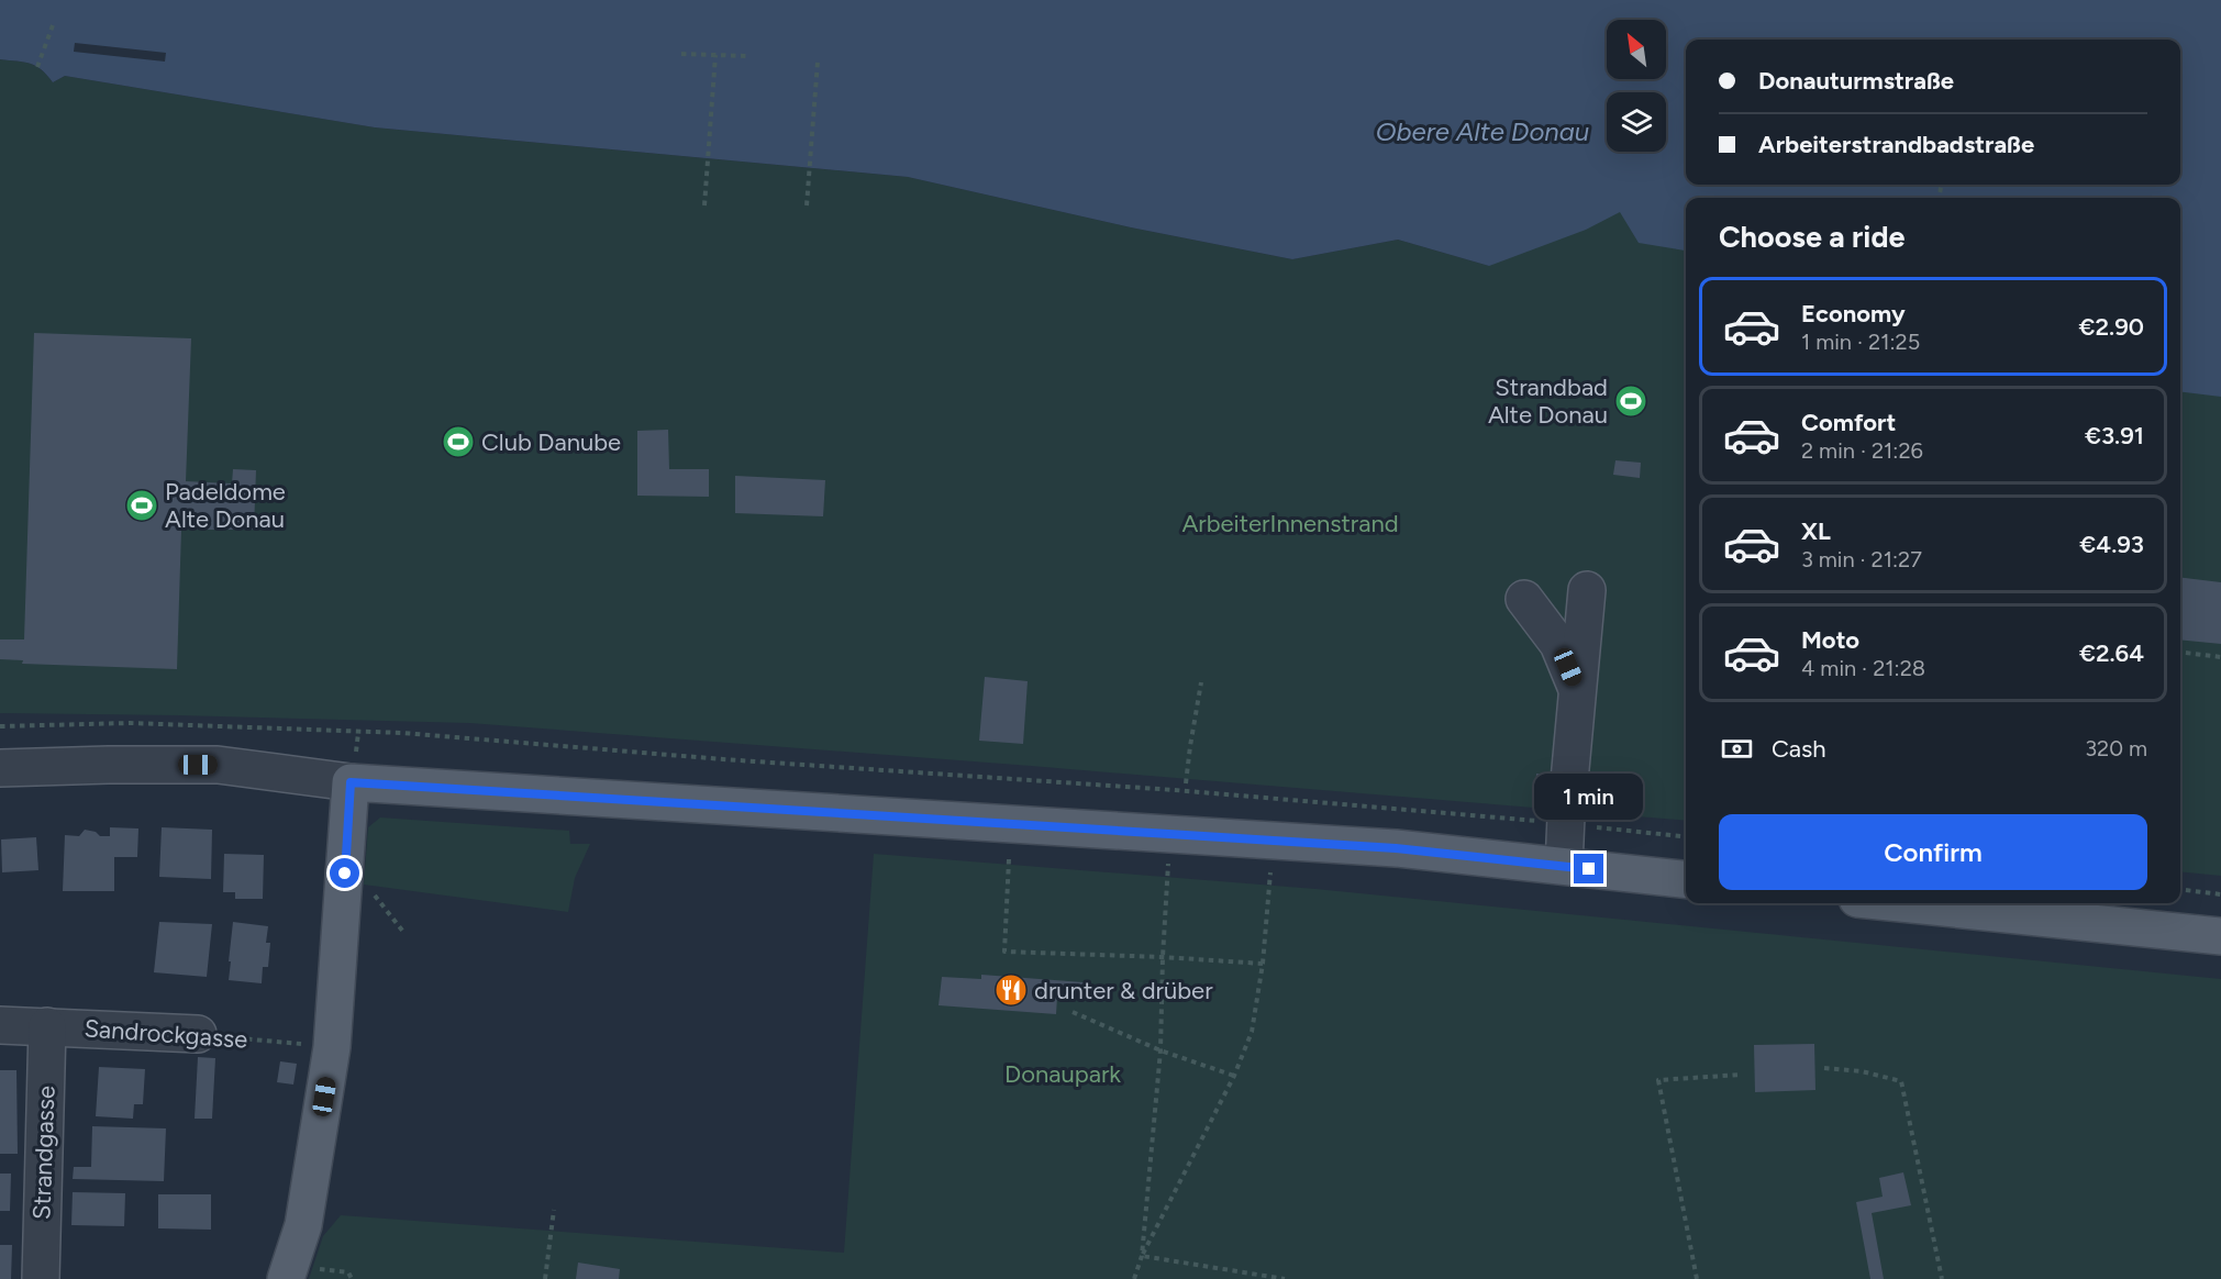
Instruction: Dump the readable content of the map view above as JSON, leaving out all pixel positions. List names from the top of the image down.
{
  "streets": {
    "street": ["Sandrockgasse", "Strandgasse"]
  },
  "crossings": [
    ["Sandrockgasse", "Strandgasse"]
  ],
  "water": ["Obere Alte Donau"],
  "parks": ["ArbeiterInnenstrand", "Donaupark"],
  "places": {
    "sports": ["Strandbad Alte Donau", "Club Danube", "Padeldome Alte Donau"],
    "restaurant": ["drunter & drüber"]
  },
  "north": "top left",
  "page": {
    "banner": ["Donauturmstraße", "Arbeiterstrandbadstraße"],
    "heading": "Choose a ride",
    "list": [
      {
        "name": "Economy",
        "note": "1 min · 21:25",
        "value": "€2.90"
      },
      {
        "name": "Comfort",
        "note": "2 min · 21:26",
        "value": "€3.91"
      },
      {
        "name": "XL",
        "note": "3 min · 21:27",
        "value": "€4.93"
      },
      {
        "name": "Moto",
        "note": "4 min · 21:28",
        "value": "€2.64"
      }
    ],
    "pay": ["Cash", "320 m"],
    "bubble": "1 min",
    "buttons": "Confirm"
  }
}
